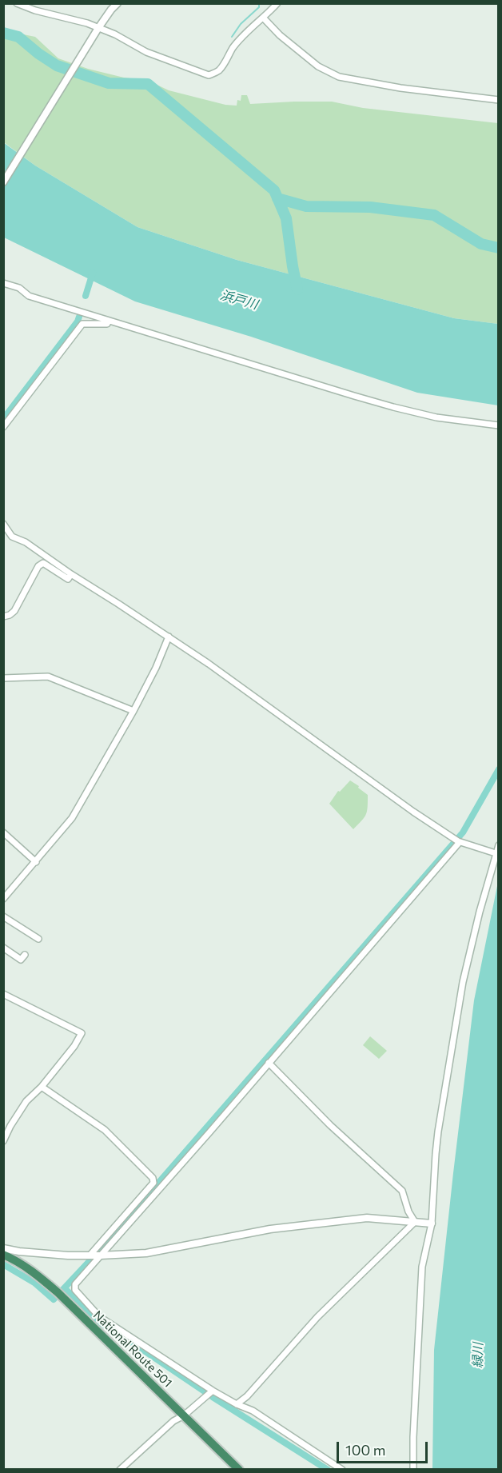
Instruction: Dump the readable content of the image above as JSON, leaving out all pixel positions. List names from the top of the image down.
{
  "streets": {
    "highway": ["National Route 501"]
  },
  "water": ["浜戸川", "緑川"],
  "scale_bar": "100 m"
}
